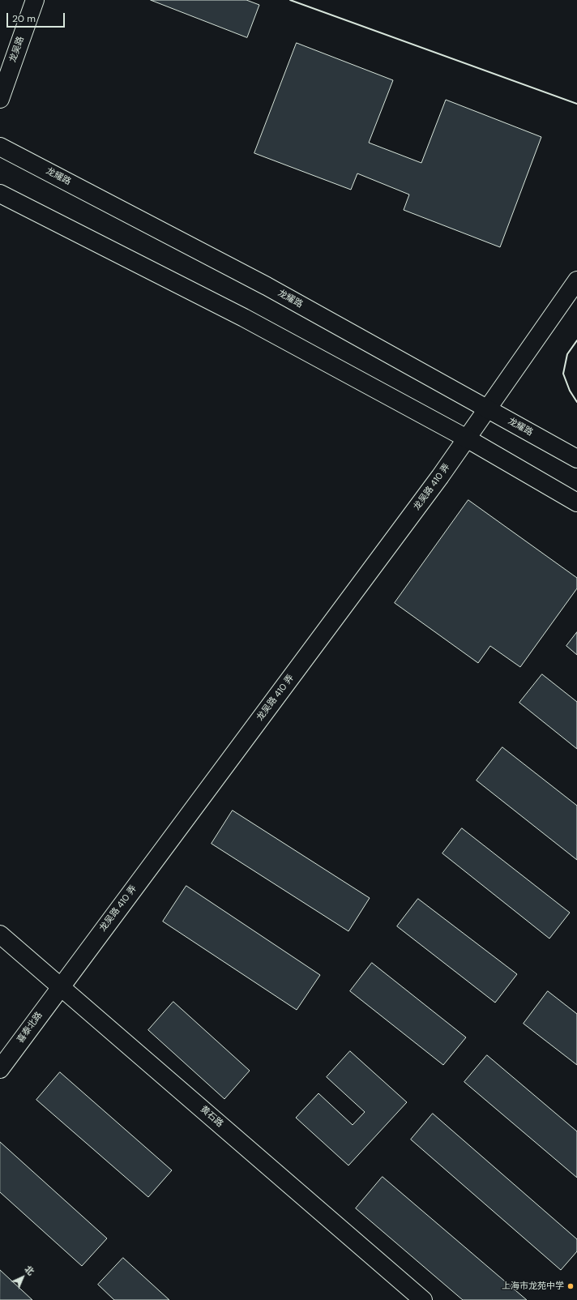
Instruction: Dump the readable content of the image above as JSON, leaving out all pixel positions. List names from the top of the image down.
{
  "streets": {
    "street": [
      "龙吴路",
      "龙耀路",
      "龙吴路 410 弄",
      "喜泰北路",
      "黄石路"
    ]
  },
  "crossings": [
    ["龙耀路", "龙吴路 410 弄"],
    ["龙吴路 410 弄", "喜泰北路"],
    ["龙吴路 410 弄", "黄石路"],
    ["喜泰北路", "黄石路"]
  ],
  "places": ["上海市龙苑中学"],
  "scale_bar": "20 m",
  "north": "top right"
}
